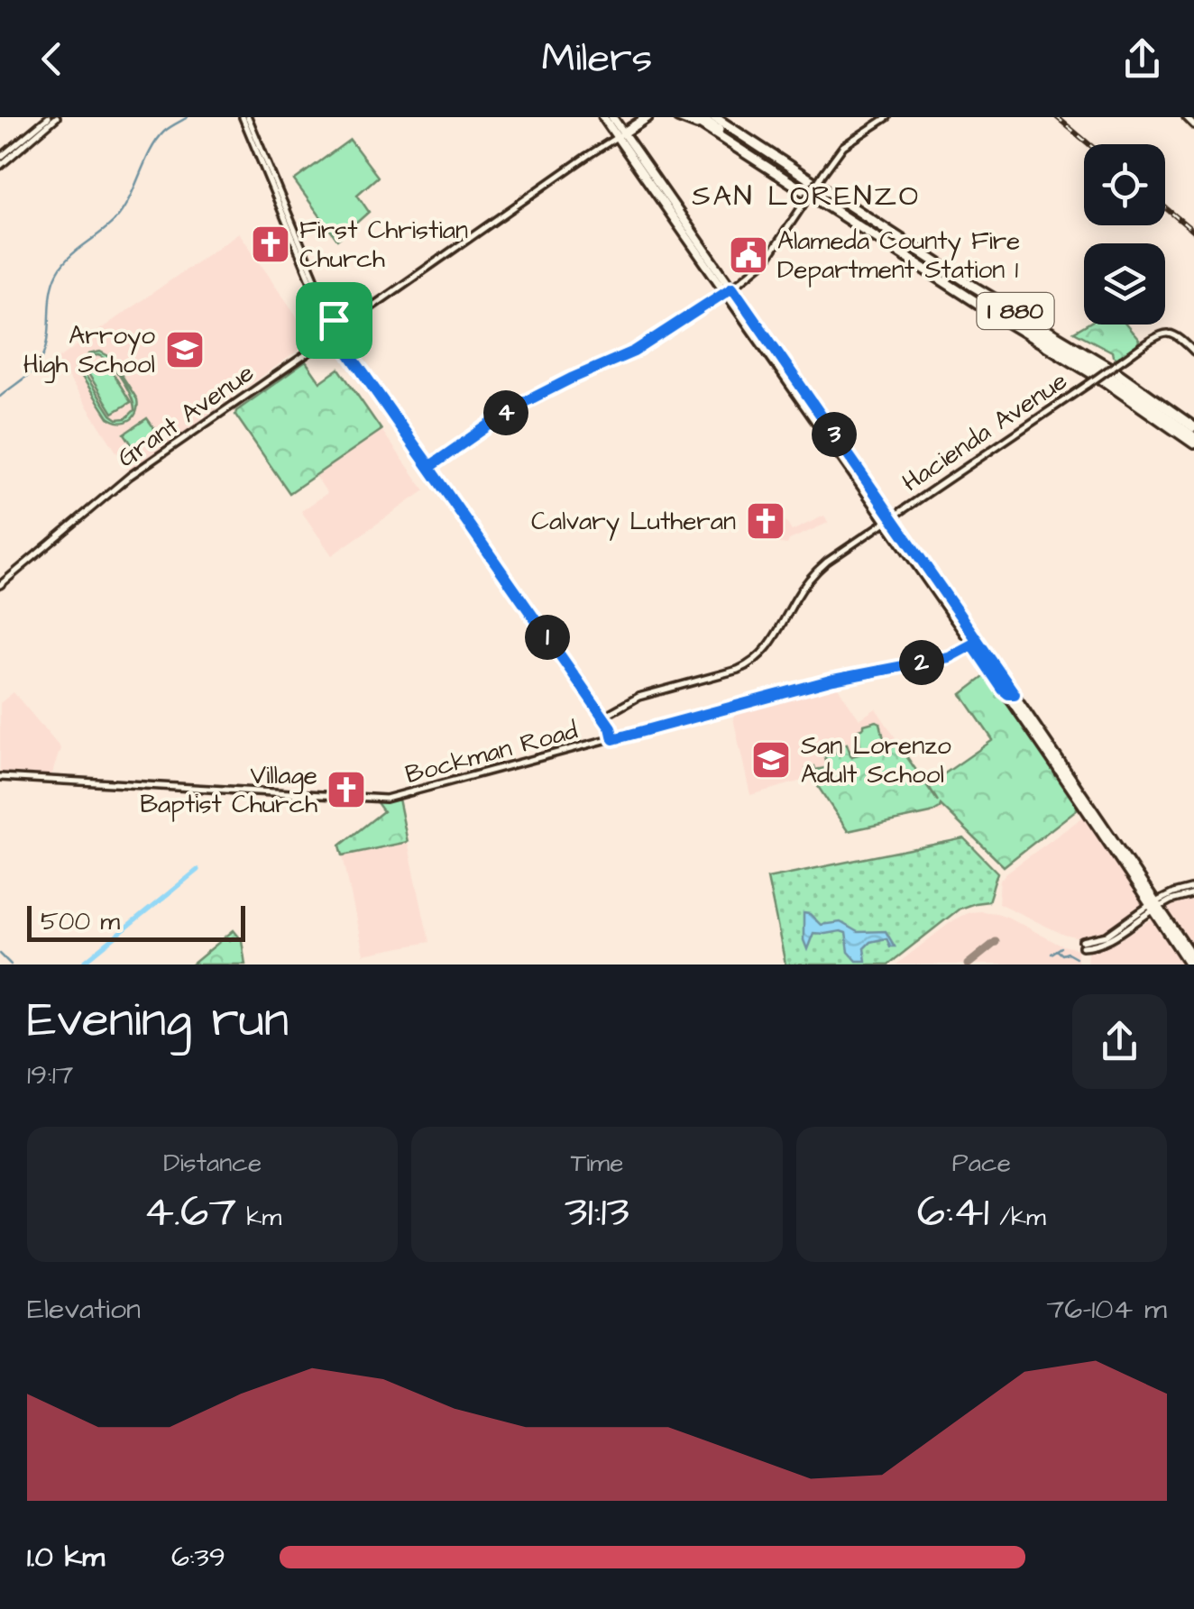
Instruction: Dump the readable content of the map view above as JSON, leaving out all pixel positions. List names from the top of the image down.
{
  "streets": {
    "highway": ["I 880"],
    "street": ["Grant Avenue", "Hacienda Avenue", "Bockman Road"]
  },
  "districts": ["SAN LORENZO"],
  "places": {
    "church": ["First Christian Church", "Calvary Lutheran", "Village Baptist Church"],
    "public building": ["Alameda County Fire Department Station 1"],
    "school or university": ["Arroyo High School", "San Lorenzo Adult School"]
  },
  "scale_bar": "500 m",
  "page": {
    "header": "Milers",
    "pins": [
      "4",
      "3",
      "1",
      "2"
    ],
    "scale": "500 m",
    "heading": ["Evening run", "19:17"],
    "stats": [
      ["Distance", "4.67 km"],
      ["Time", "31:13"],
      ["Pace", "6:41 /km"]
    ],
    "chart": ["Elevation", "76–104 m"],
    "list": [
      {
        "name": "1.0 km",
        "note": "6:39"
      }
    ]
  }
}
